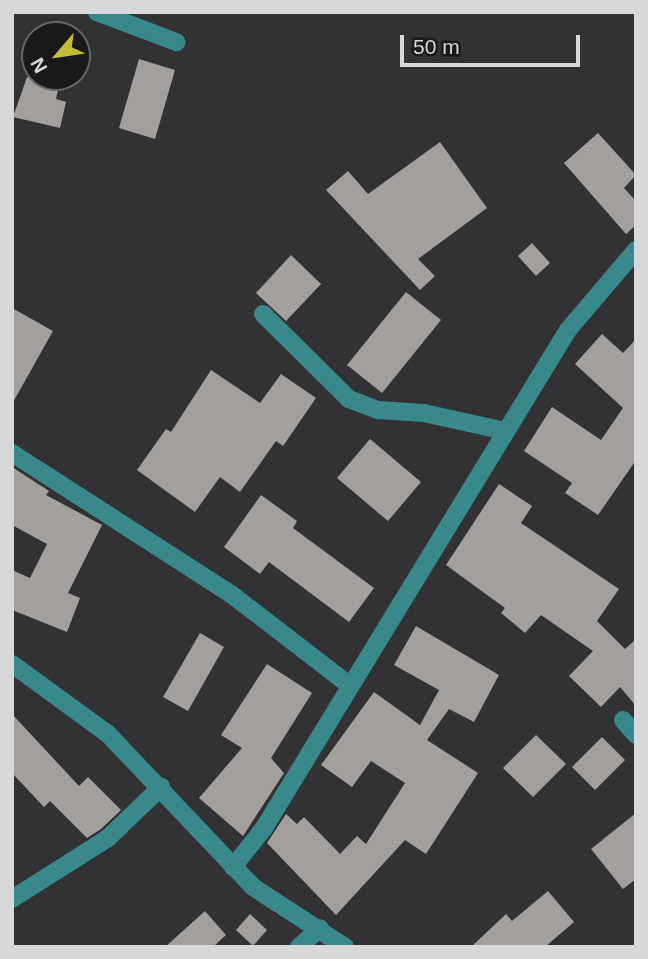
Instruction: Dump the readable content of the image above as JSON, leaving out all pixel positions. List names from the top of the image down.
{
  "scale_bar": "50 m",
  "north": "bottom left"
}
